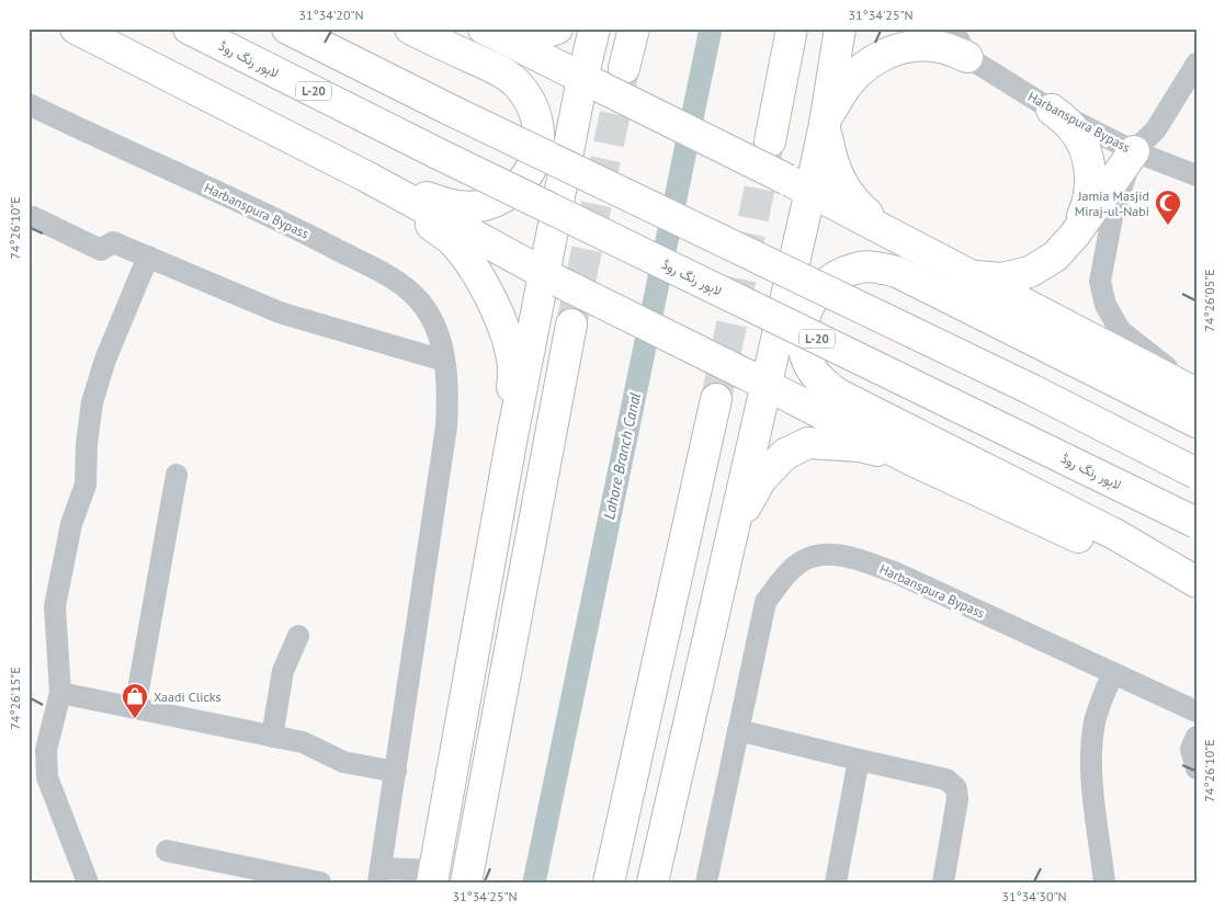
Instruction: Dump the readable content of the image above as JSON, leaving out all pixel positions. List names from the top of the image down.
{
  "streets": {
    "highway": ["لاہور رنگ روڈ", "L-20"],
    "street": ["Harbanspura Bypass"]
  },
  "water": ["Lahore Branch Canal"],
  "places": {
    "mosque": ["Jamia Masjid Miraj-ul-Nabi"],
    "shop": ["Xaadi Clicks"]
  },
  "coordinates": [
    "31°34'20\"N",
    "31°34'25\"N",
    "74°26'10\"E",
    "74°26'05\"E",
    "74°26'15\"E",
    "31°34'30\"N"
  ]
}
